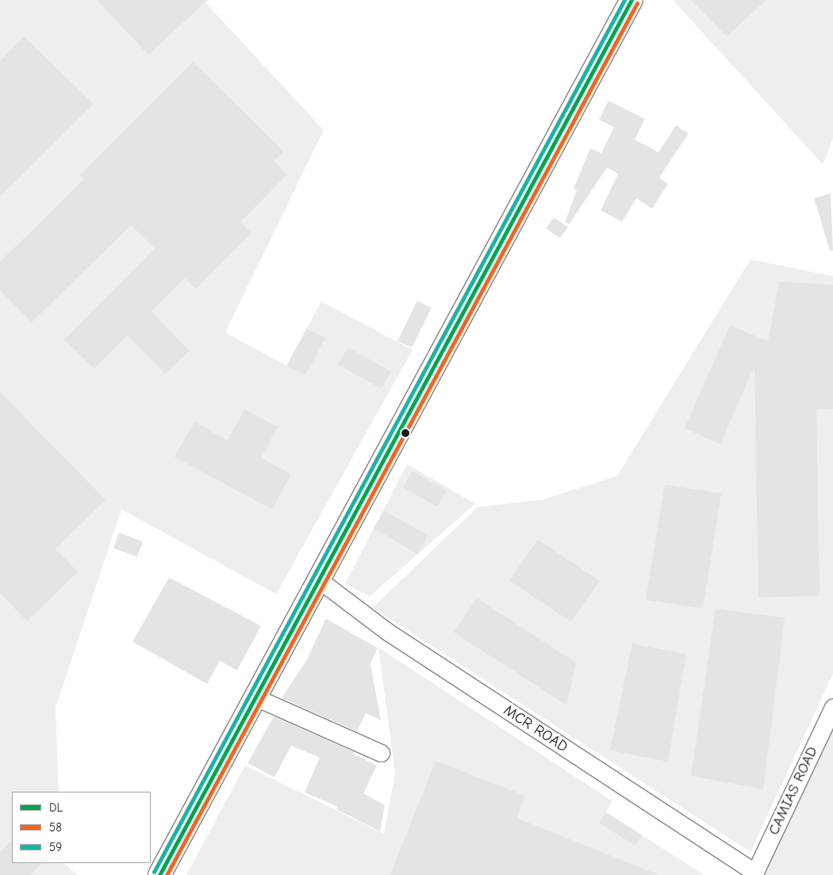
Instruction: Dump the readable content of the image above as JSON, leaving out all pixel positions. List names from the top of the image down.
{
  "streets": {
    "street": ["MCR ROAD", "CAMIAS ROAD"]
  },
  "crossings": [
    ["MCR ROAD", "CAMIAS ROAD"]
  ],
  "lines": ["transit line DL", "transit line 59", "transit line 58"],
  "legend": ["DL", "58", "59"]
}
